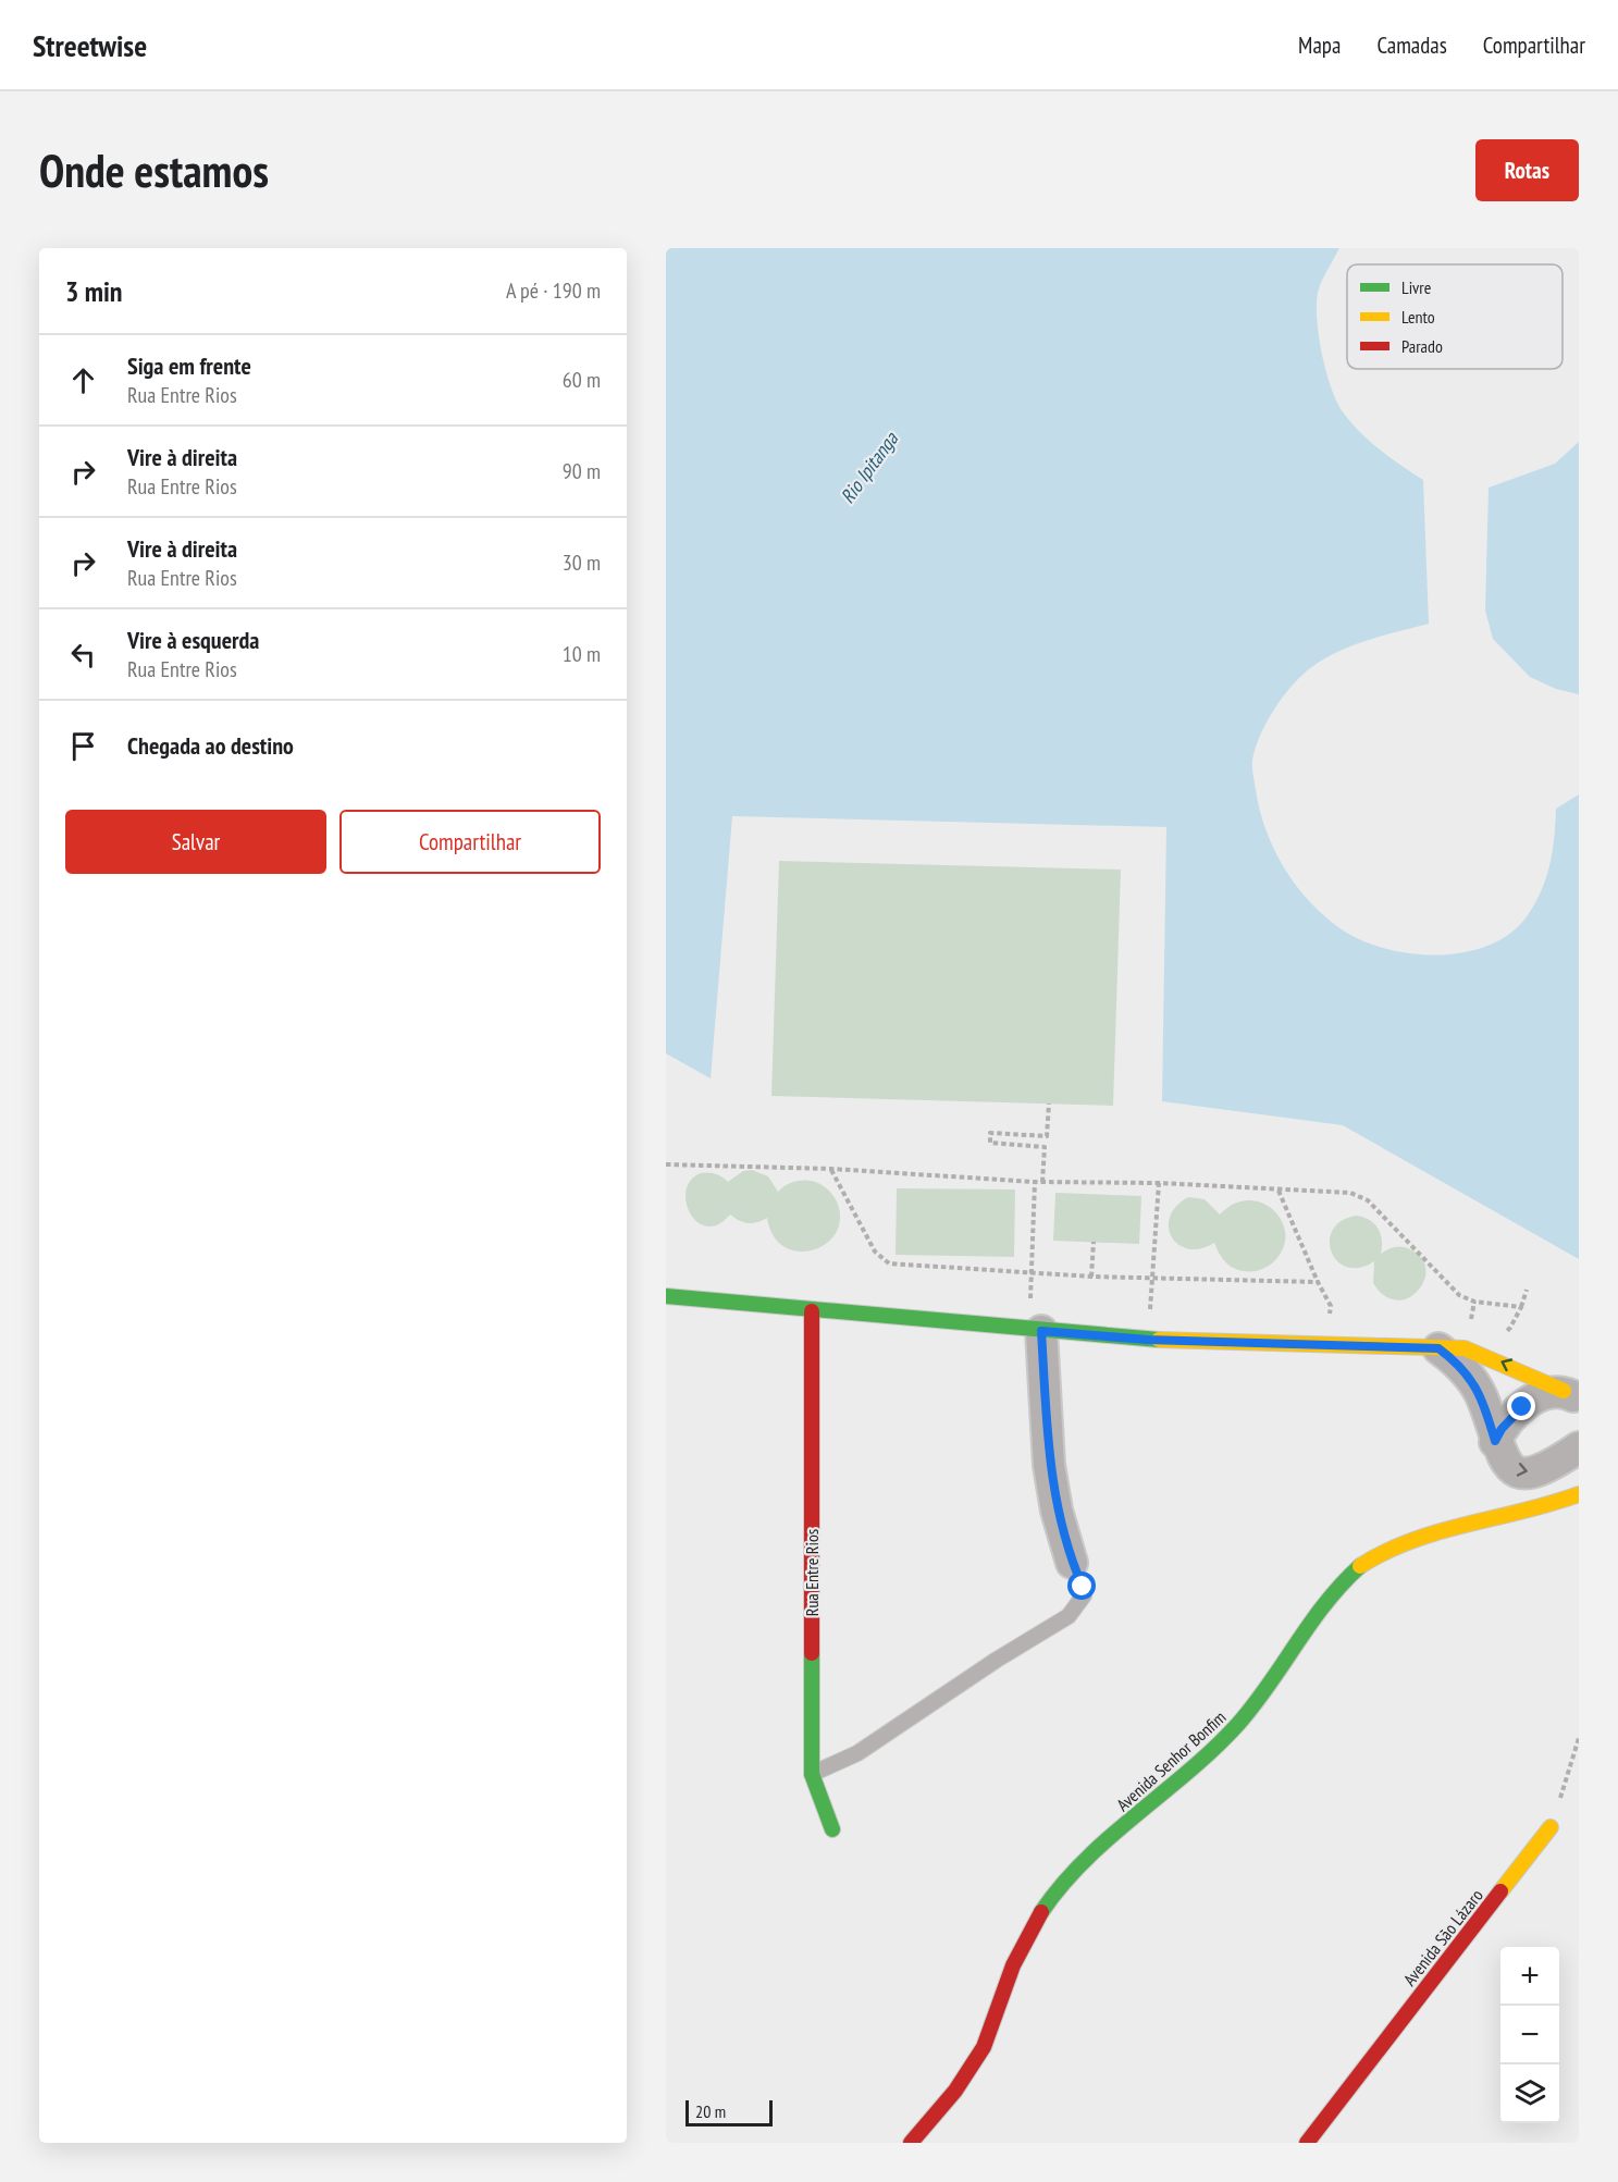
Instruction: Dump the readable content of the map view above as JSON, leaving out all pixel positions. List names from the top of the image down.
{
  "streets": {
    "street": ["Rua Entre Rios", "Avenida Senhor Bonfim", "Avenida São Lázaro"]
  },
  "water": ["Rio Ipitanga"],
  "legend": ["Livre", "Lento", "Parado"],
  "scale_bar": "20 m",
  "page": {
    "header": "Streetwise",
    "nav": ["Mapa", "Camadas", "Compartilhar"],
    "buttons": [
      "Rotas",
      ["Salvar", "Compartilhar"]
    ],
    "title": "Onde estamos",
    "heading": ["3 min", "A pé · 190 m"],
    "list": [
      ["Siga em frente", "Rua Entre Rios", "60 m"],
      ["Vire à direita", "Rua Entre Rios", "90 m"],
      ["Vire à direita", "Rua Entre Rios", "30 m"],
      ["Vire à esquerda", "Rua Entre Rios", "10 m"],
      "Chegada ao destino"
    ],
    "map_buttons": ["+", "−"],
    "scale": "20 m"
  }
}
